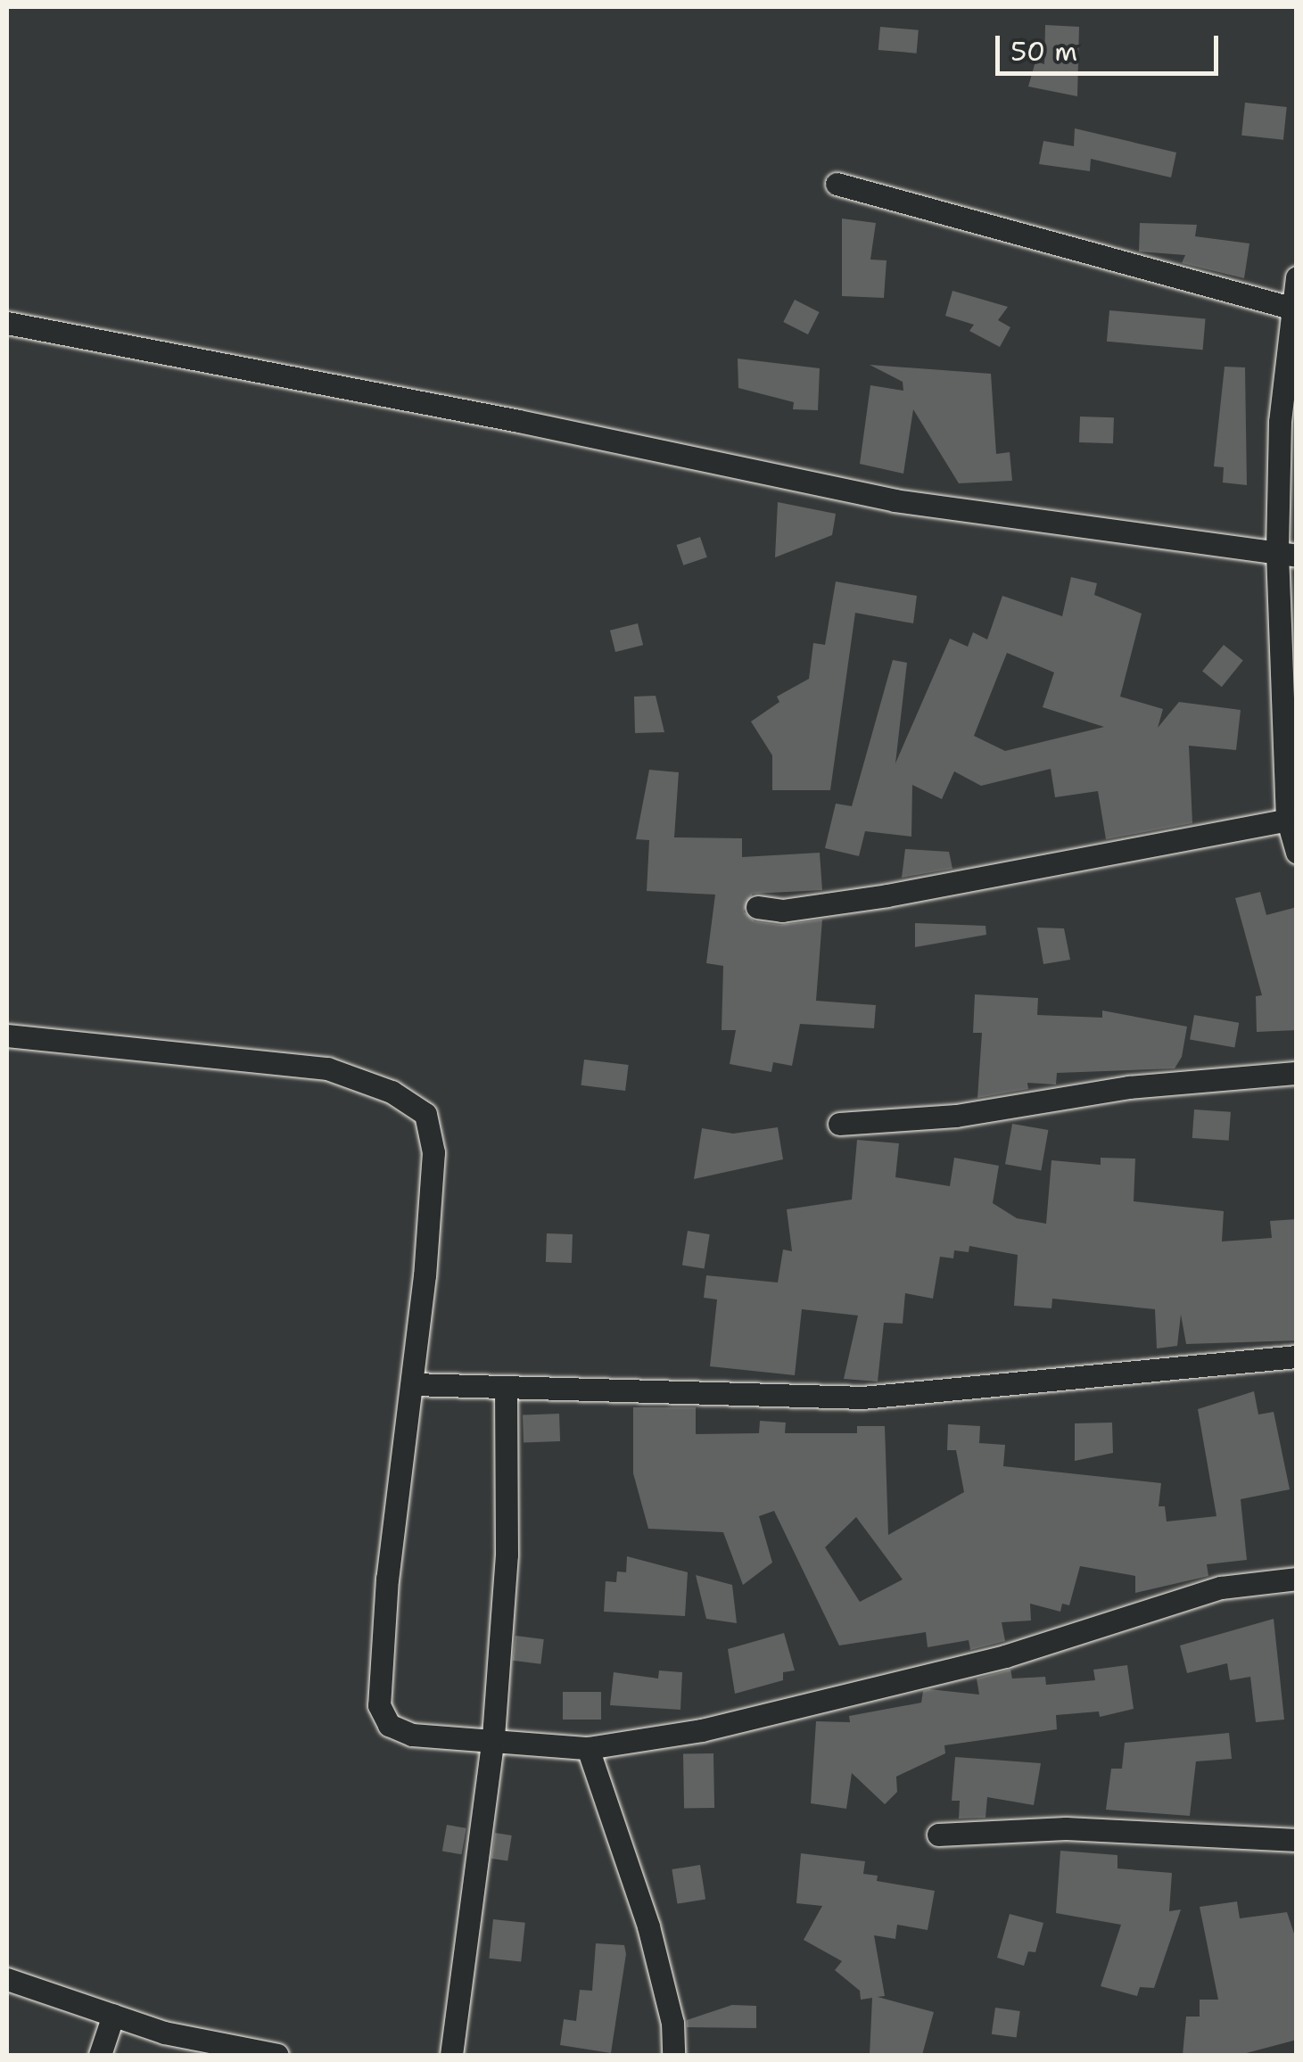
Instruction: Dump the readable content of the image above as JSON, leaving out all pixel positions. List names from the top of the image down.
{
  "scale_bar": "50 m"
}
